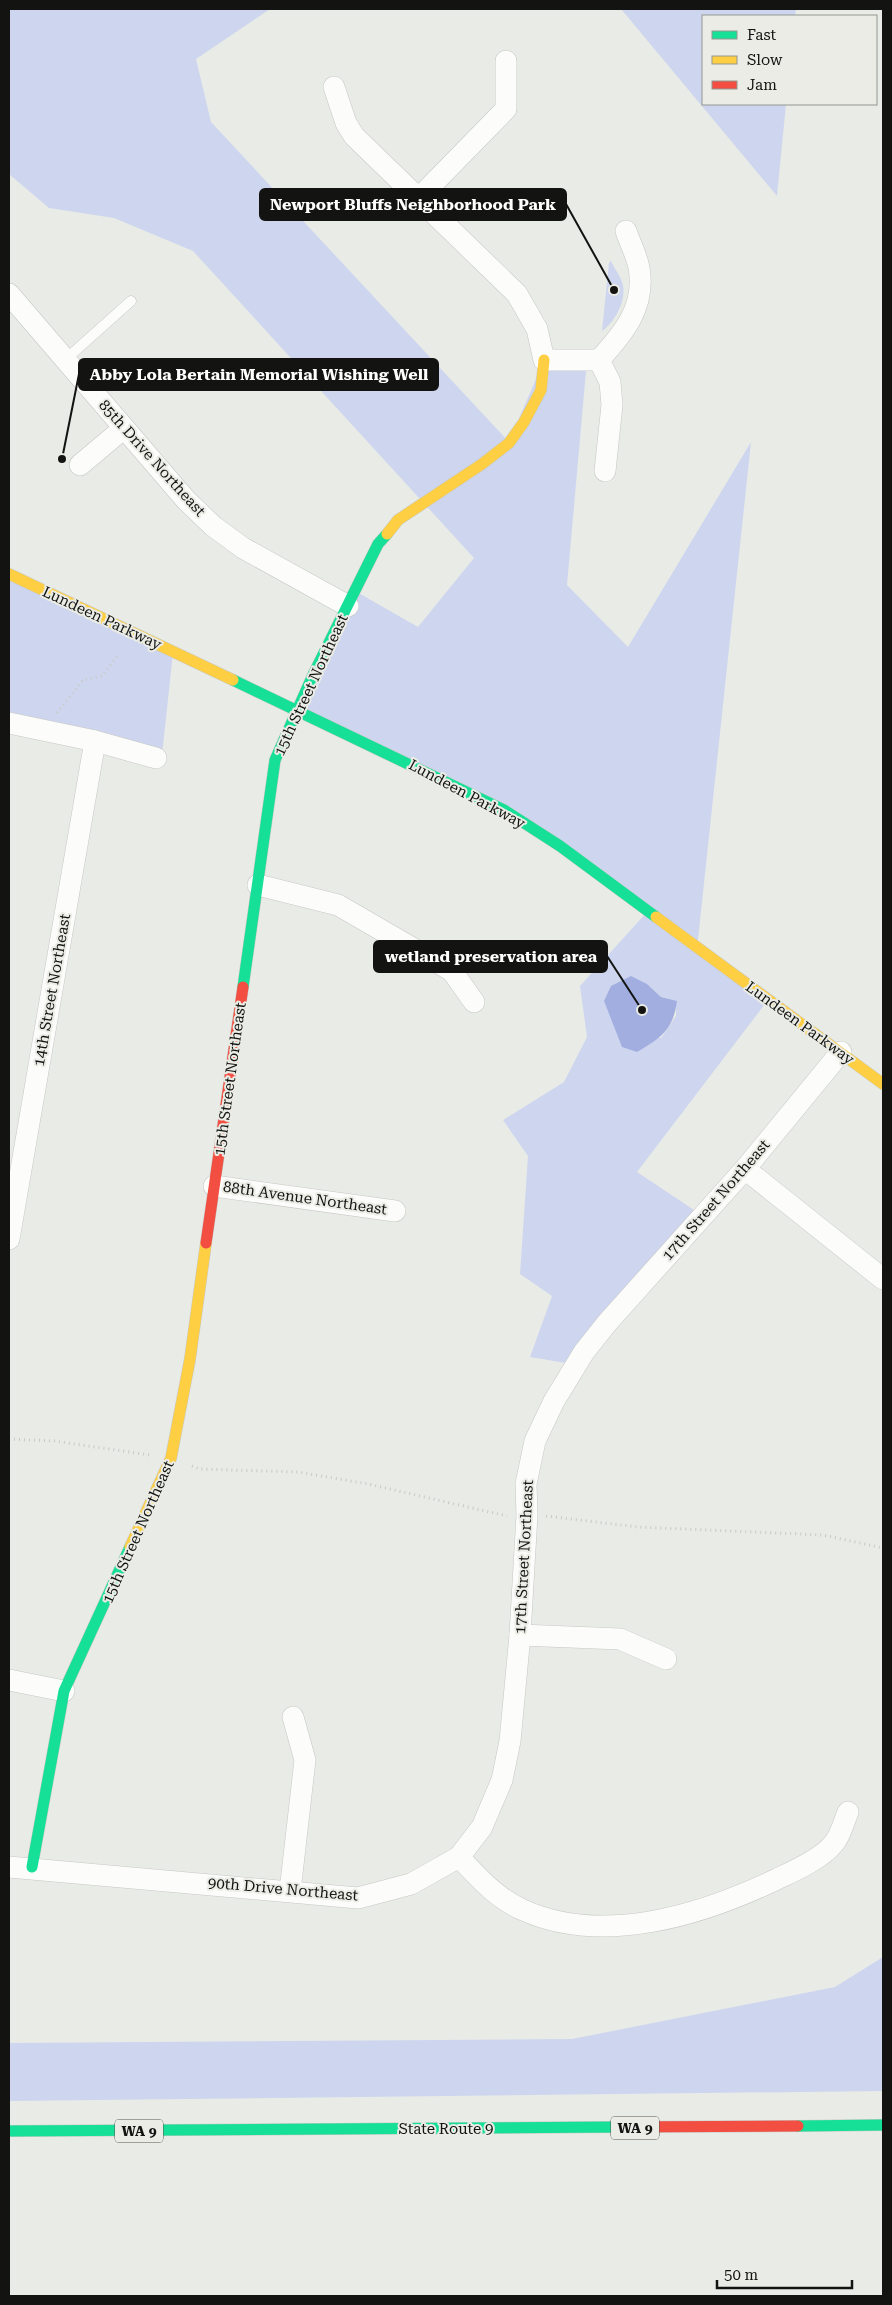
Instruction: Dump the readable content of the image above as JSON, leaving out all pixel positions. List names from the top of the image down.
{
  "streets": {
    "main road": [
      "Lundeen Parkway",
      "15th Street Northeast",
      "WA 9",
      "State Route 9"
    ],
    "street": [
      "85th Drive Northeast",
      "14th Street Northeast",
      "88th Avenue Northeast",
      "17th Street Northeast",
      "90th Drive Northeast"
    ]
  },
  "crossings": [
    ["85th Drive Northeast", "15th Street Northeast"],
    ["Lundeen Parkway", "15th Street Northeast"],
    ["Lundeen Parkway", "17th Street Northeast"],
    ["15th Street Northeast", "88th Avenue Northeast"],
    ["15th Street Northeast", "90th Drive Northeast"],
    ["17th Street Northeast", "90th Drive Northeast"]
  ],
  "places": ["Newport Bluffs Neighborhood Park", "Abby Lola Bertain Memorial Wishing Well", "wetland preservation area"],
  "legend": ["Fast", "Slow", "Jam"],
  "scale_bar": "50 m"
}
